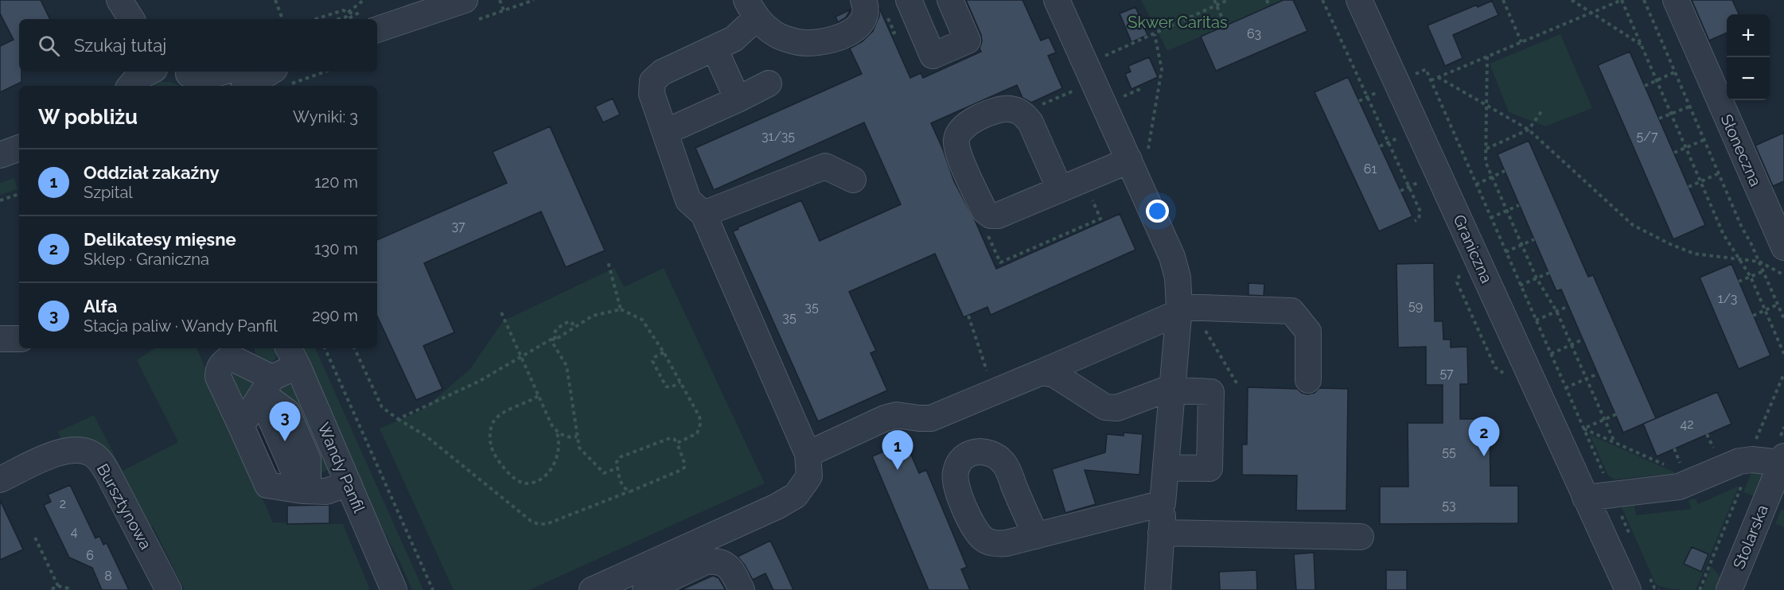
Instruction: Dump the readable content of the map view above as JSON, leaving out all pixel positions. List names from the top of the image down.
{
  "streets": {
    "street": [
      "Słoneczna",
      "Graniczna",
      "Wandy Panfil",
      "Bursztynowa",
      "Stolarska"
    ]
  },
  "parks": ["Skwer Caritas"],
  "house_numbers": [
    "63",
    "31/35",
    "5/7",
    "61",
    "37",
    "1/3",
    "59",
    "35",
    "35",
    "57",
    "42",
    "55",
    "2",
    "53",
    "4",
    "6",
    "8"
  ],
  "page": {
    "map_buttons": ["+", "−"],
    "search": "Szukaj tutaj",
    "heading": ["W pobliżu", "Wyniki: 3"],
    "list": [
      {
        "mark": "1",
        "name": "Oddział zakaźny",
        "note": "Szpital",
        "value": "120 m"
      },
      {
        "mark": "2",
        "name": "Delikatesy mięsne",
        "note": "Sklep · Graniczna",
        "value": "130 m"
      },
      {
        "mark": "3",
        "name": "Alfa",
        "note": "Stacja paliw · Wandy Panfil",
        "value": "290 m"
      }
    ],
    "pins": ["3", "2", "1"]
  }
}
